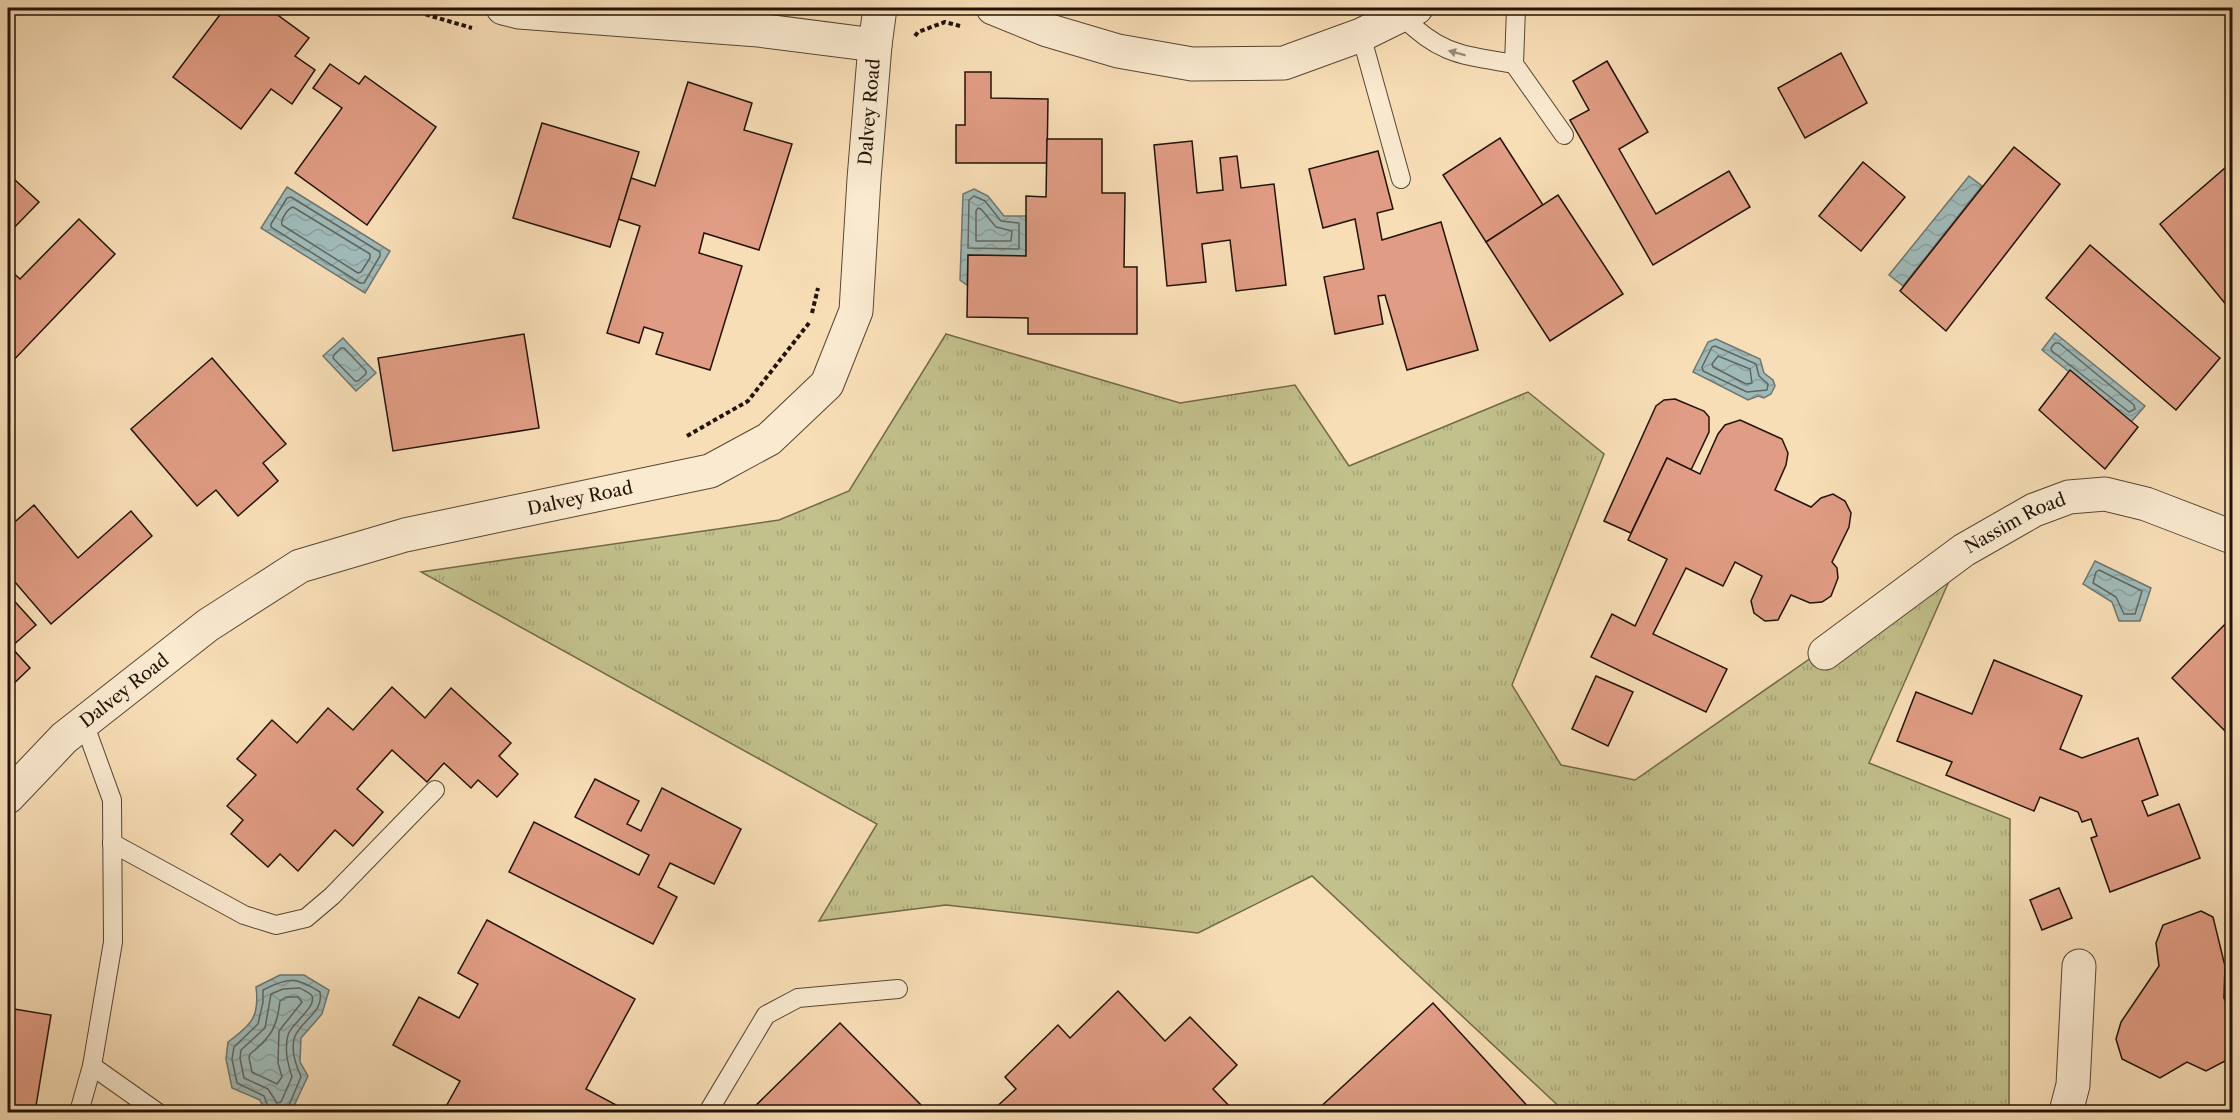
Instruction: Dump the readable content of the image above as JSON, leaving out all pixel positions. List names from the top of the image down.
{
  "streets": {
    "street": ["Dalvey Road", "Nassim Road"]
  }
}
